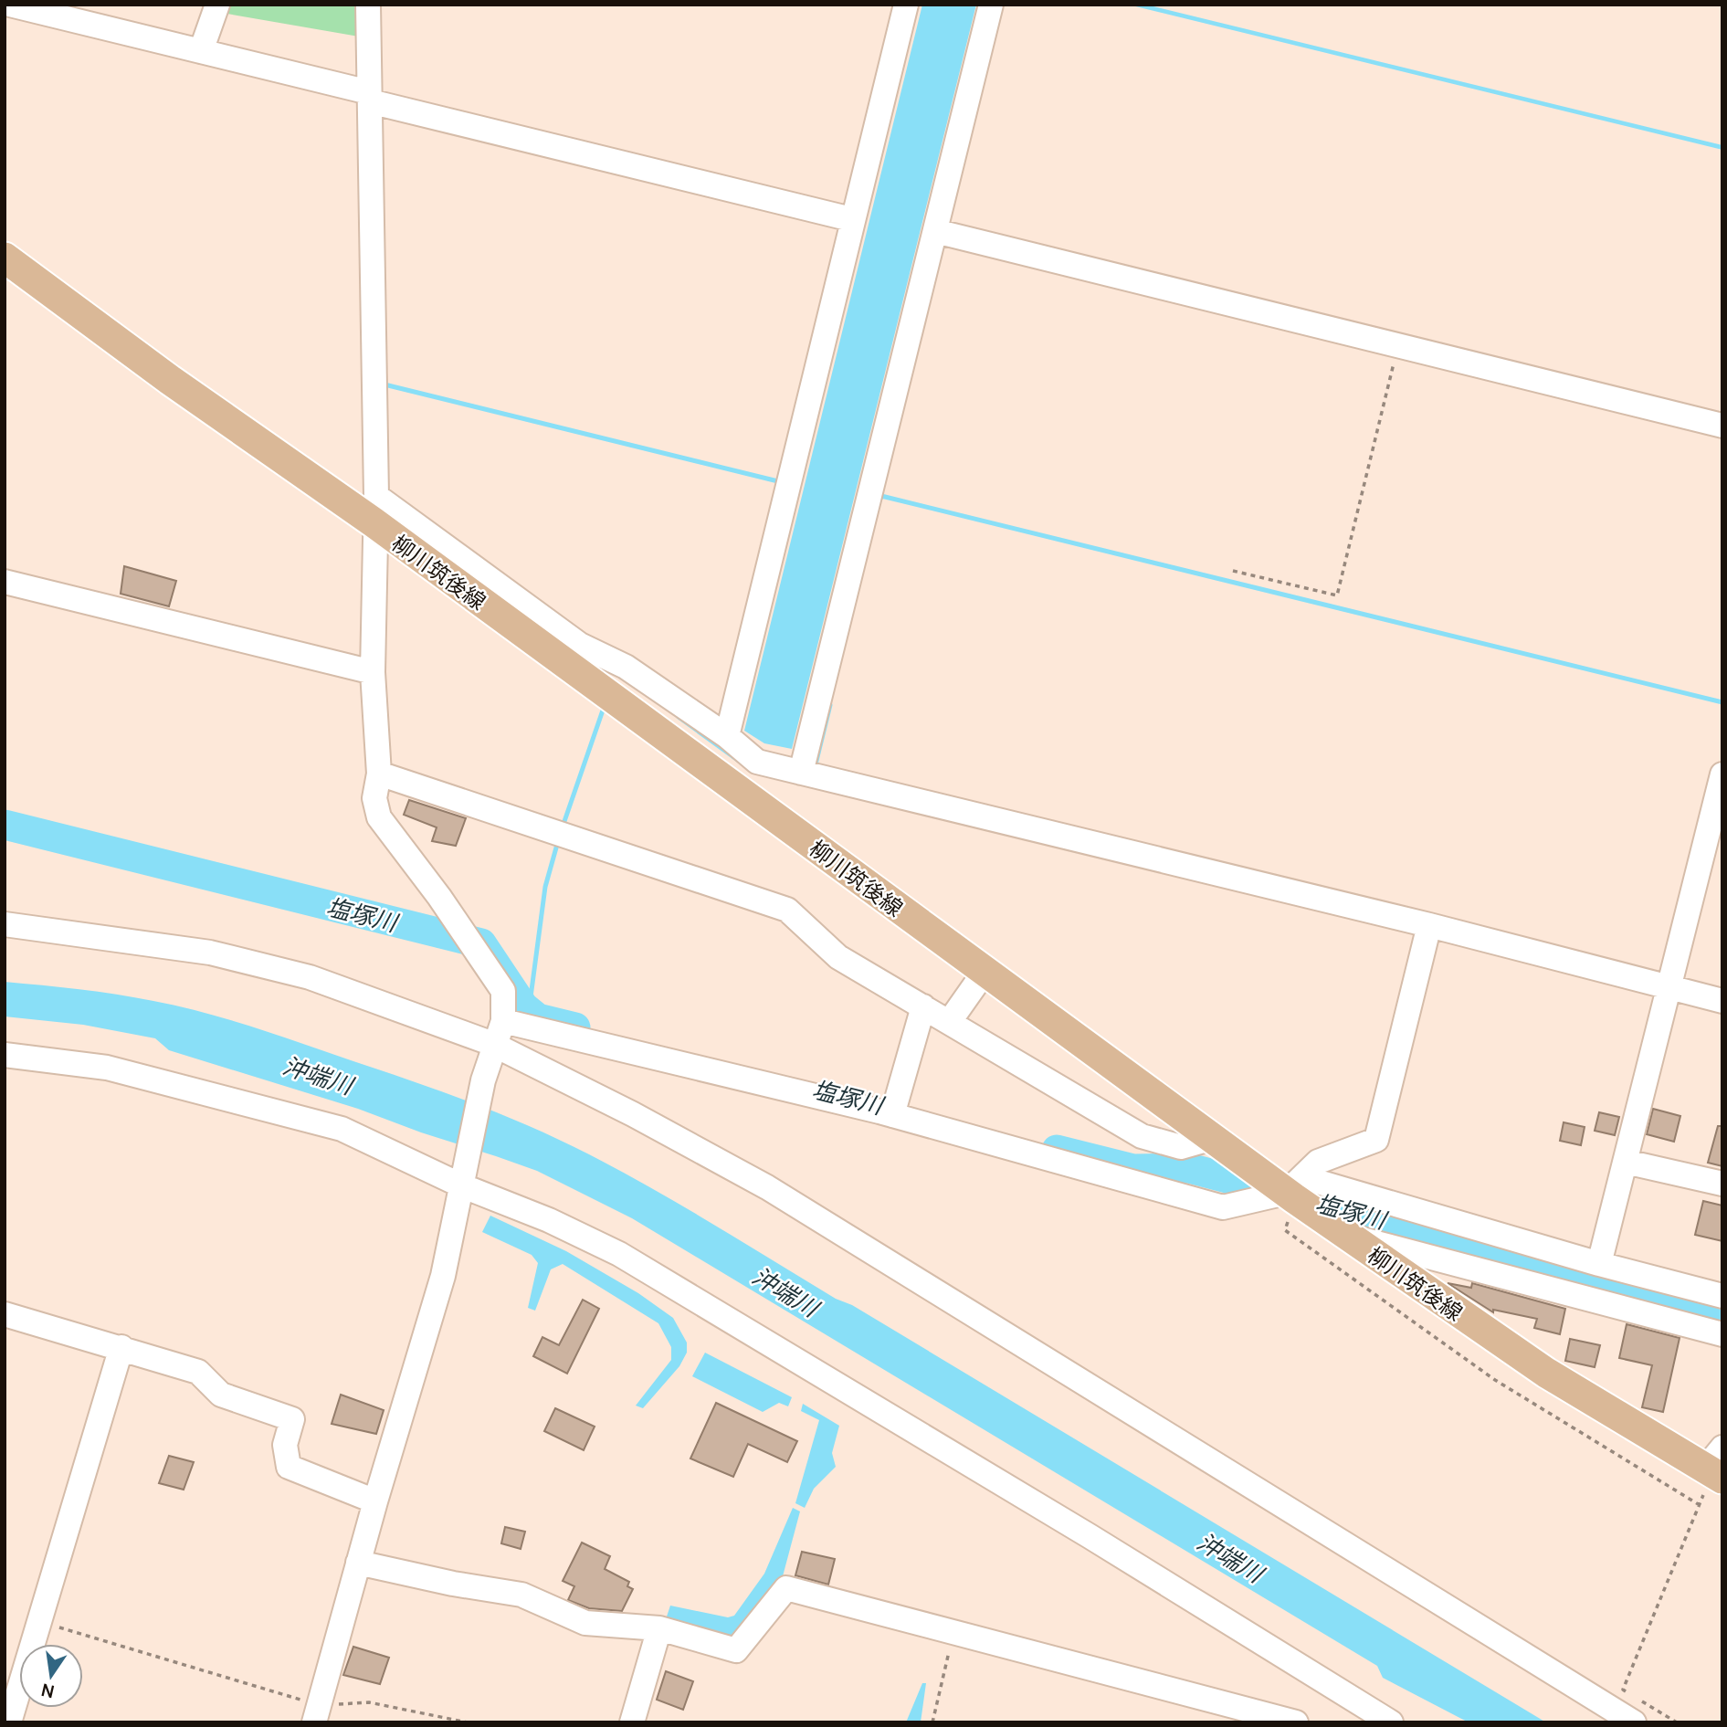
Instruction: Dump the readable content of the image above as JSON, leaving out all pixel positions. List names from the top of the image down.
{
  "streets": {
    "main road": ["柳川筑後線"]
  },
  "water": ["塩塚川", "沖端川"],
  "north": "bottom"
}
